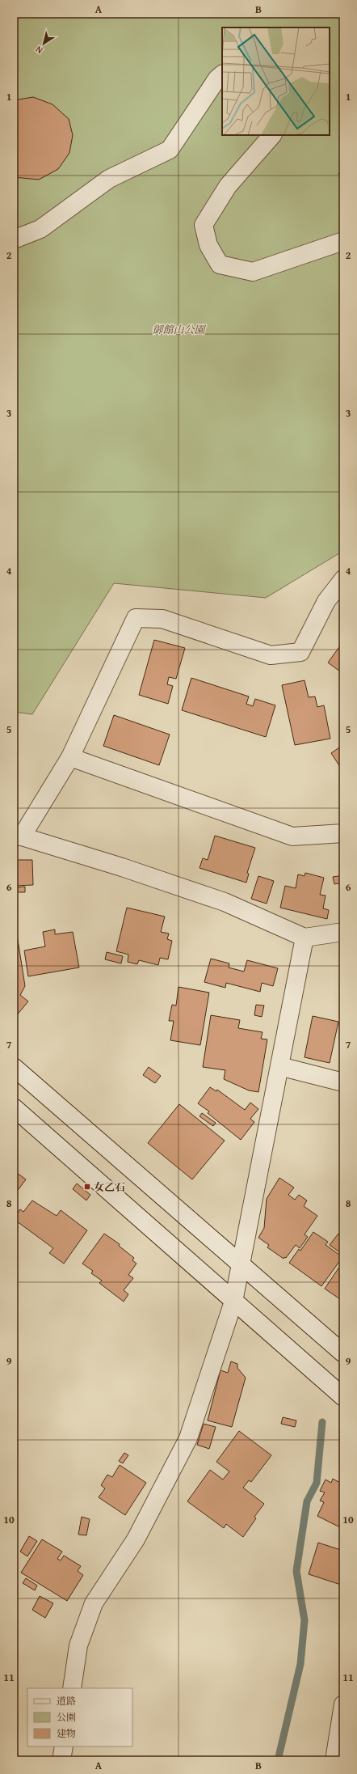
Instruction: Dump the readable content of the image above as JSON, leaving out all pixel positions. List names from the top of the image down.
{
  "parks": ["御館山公園"],
  "places": {
    "transit": ["女乙石"]
  },
  "legend": ["道路", "公園", "建物"],
  "north": "bottom left",
  "grid": {
    "columns": ["A", "B"],
    "rows": [
      "1",
      "2",
      "3",
      "4",
      "5",
      "6",
      "7",
      "8",
      "9",
      "10",
      "11"
    ]
  }
}
